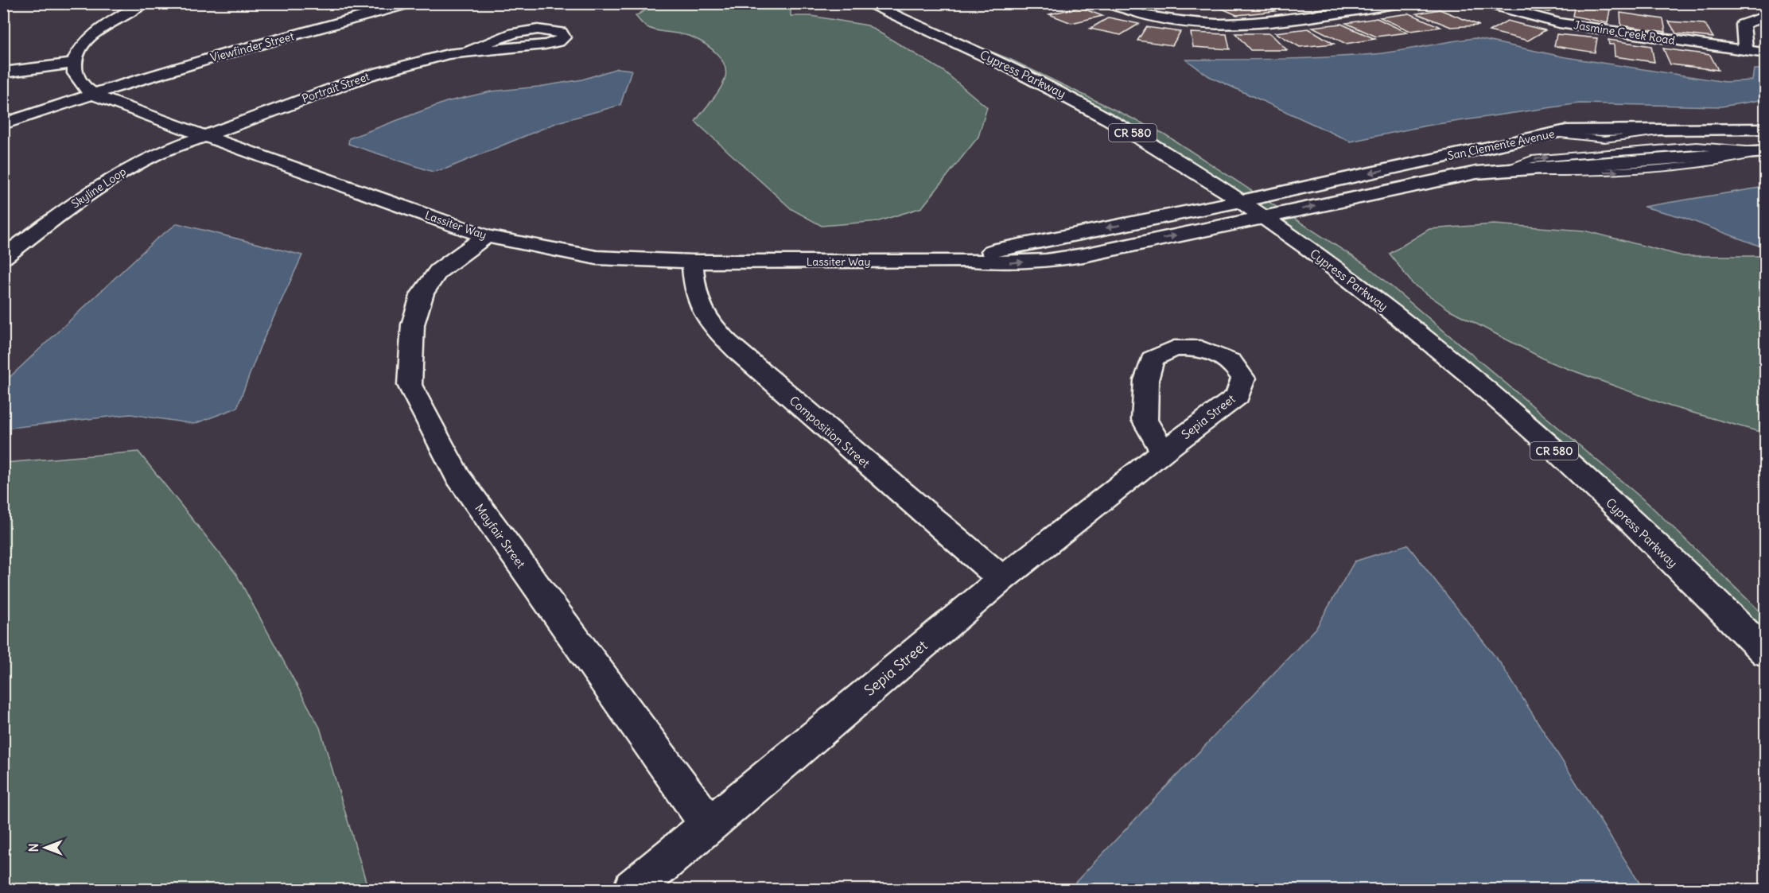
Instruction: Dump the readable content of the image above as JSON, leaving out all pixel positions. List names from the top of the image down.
{
  "streets": {
    "street": [
      "Jasmine Creek Road",
      "Viewfinder Street",
      "Cypress Parkway",
      "Portrait Street",
      "CR 580",
      "San Clemente Avenue",
      "Skyline Loop",
      "Lassiter Way",
      "Sepia Street",
      "Composition Street",
      "Mayfair Street"
    ]
  },
  "crossings": [
    ["Viewfinder Street", "Lassiter Way"],
    ["Cypress Parkway", "San Clemente Avenue"],
    ["Cypress Parkway", "Lassiter Way"],
    ["Portrait Street", "Skyline Loop"],
    ["Portrait Street", "Lassiter Way"],
    ["San Clemente Avenue", "Lassiter Way"],
    ["Skyline Loop", "Lassiter Way"],
    ["Lassiter Way", "Composition Street"],
    ["Lassiter Way", "Mayfair Street"],
    ["Sepia Street", "Composition Street"],
    ["Sepia Street", "Mayfair Street"]
  ],
  "north": "left"
}
